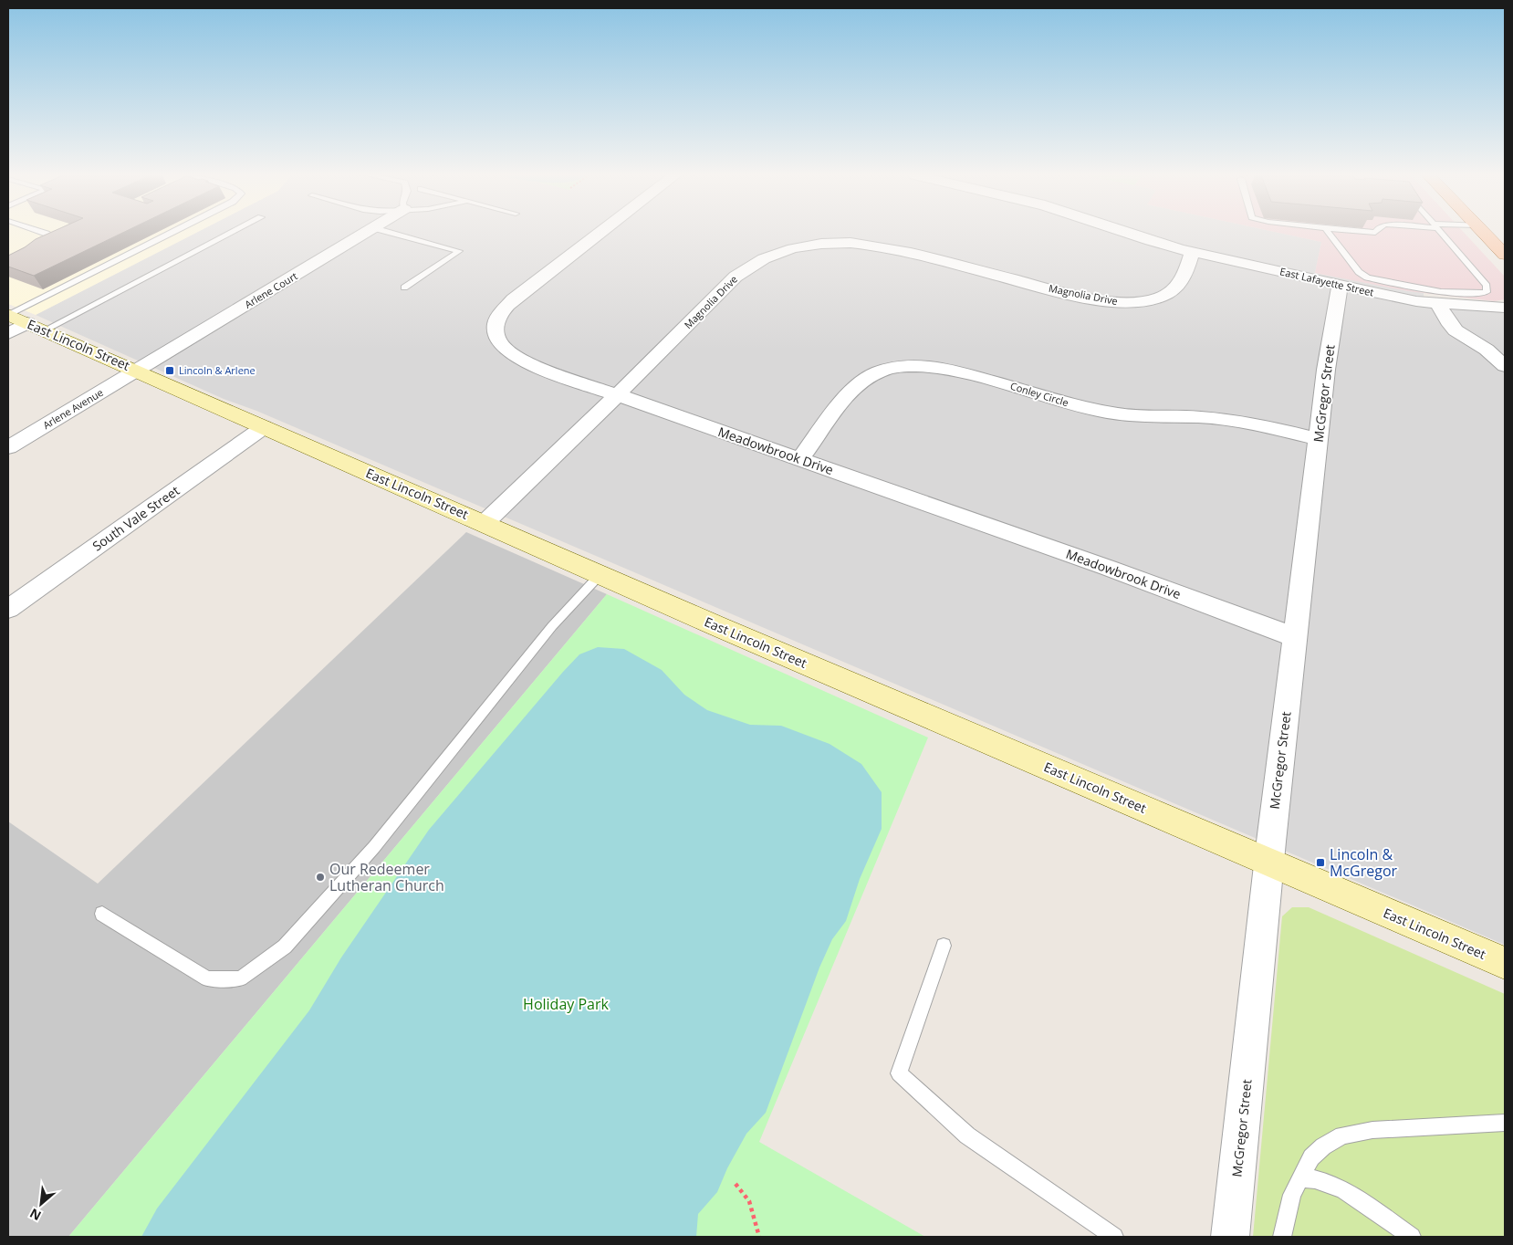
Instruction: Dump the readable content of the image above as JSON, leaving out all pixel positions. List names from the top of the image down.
{
  "streets": {
    "main road": ["East Lincoln Street"],
    "street": [
      "East Lafayette Street",
      "Arlene Court",
      "Magnolia Drive",
      "McGregor Street",
      "Conley Circle",
      "Arlene Avenue",
      "Meadowbrook Drive",
      "South Vale Street"
    ]
  },
  "crossings": [
    ["East Lafayette Street", "Magnolia Drive"],
    ["East Lafayette Street", "McGregor Street"],
    ["Arlene Court", "East Lincoln Street"],
    ["Arlene Court", "Arlene Avenue"],
    ["Magnolia Drive", "East Lincoln Street"],
    ["Magnolia Drive", "Meadowbrook Drive"],
    ["East Lincoln Street", "McGregor Street"],
    ["East Lincoln Street", "Arlene Avenue"],
    ["East Lincoln Street", "South Vale Street"],
    ["McGregor Street", "Conley Circle"],
    ["McGregor Street", "Meadowbrook Drive"],
    ["Conley Circle", "Meadowbrook Drive"]
  ],
  "parks": ["Holiday Park"],
  "places": {
    "transit": ["Lincoln & Arlene", "Lincoln & McGregor"],
    "other": ["Our Redeemer Lutheran Church"]
  },
  "north": "bottom left"
}
